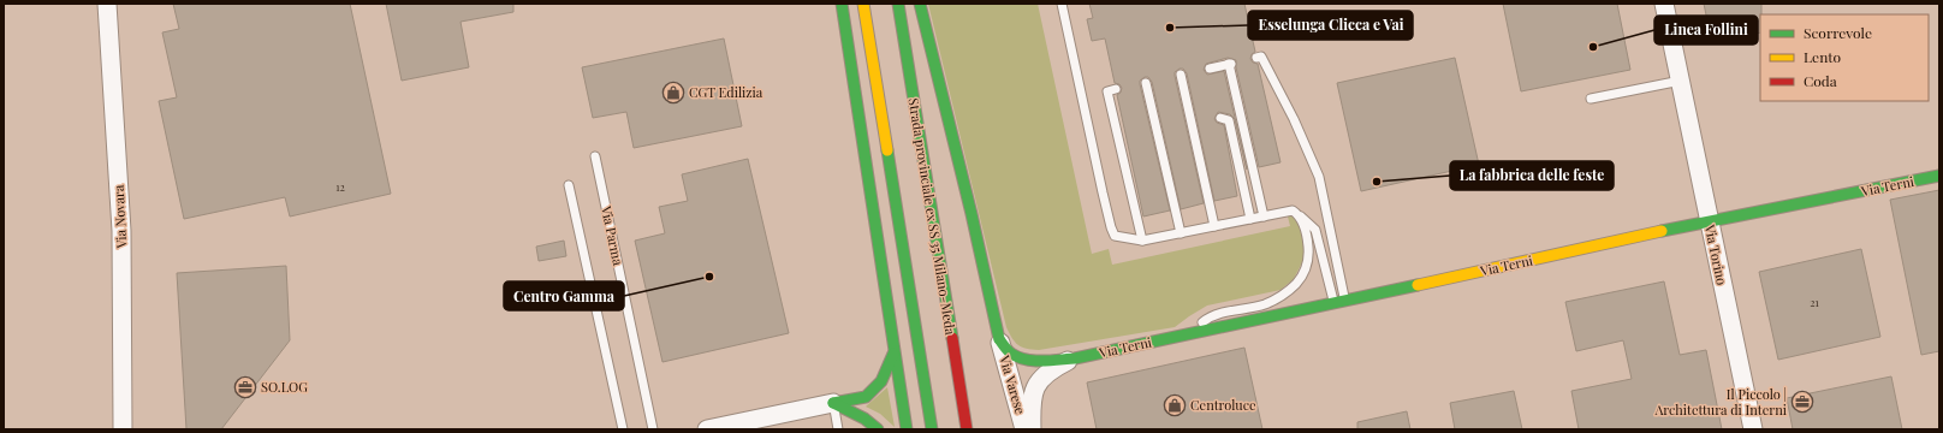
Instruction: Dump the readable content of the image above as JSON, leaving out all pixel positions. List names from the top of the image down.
{
  "streets": {
    "main road": ["Via Terni", "Strada provinciale ex SS 35 Milano-Meda"],
    "street": ["Via Novara", "Via Torino", "Via Varese"],
    "lane": ["Via Parma"]
  },
  "crossings": [
    ["Via Terni", "Via Torino"],
    ["Via Terni", "Via Varese"]
  ],
  "places": {
    "other": [
      "Esselunga Clicca e Vai",
      "Linea Follini",
      "La fabbrica delle feste",
      "Centro Gamma"
    ],
    "shop": ["CGT Edilizia", "Centroluce"],
    "office": ["SO.LOG", "Il Piccolo | Architettura di Interni"]
  },
  "house_numbers": ["12", "21"],
  "legend": ["Scorrevole", "Lento", "Coda"]
}
